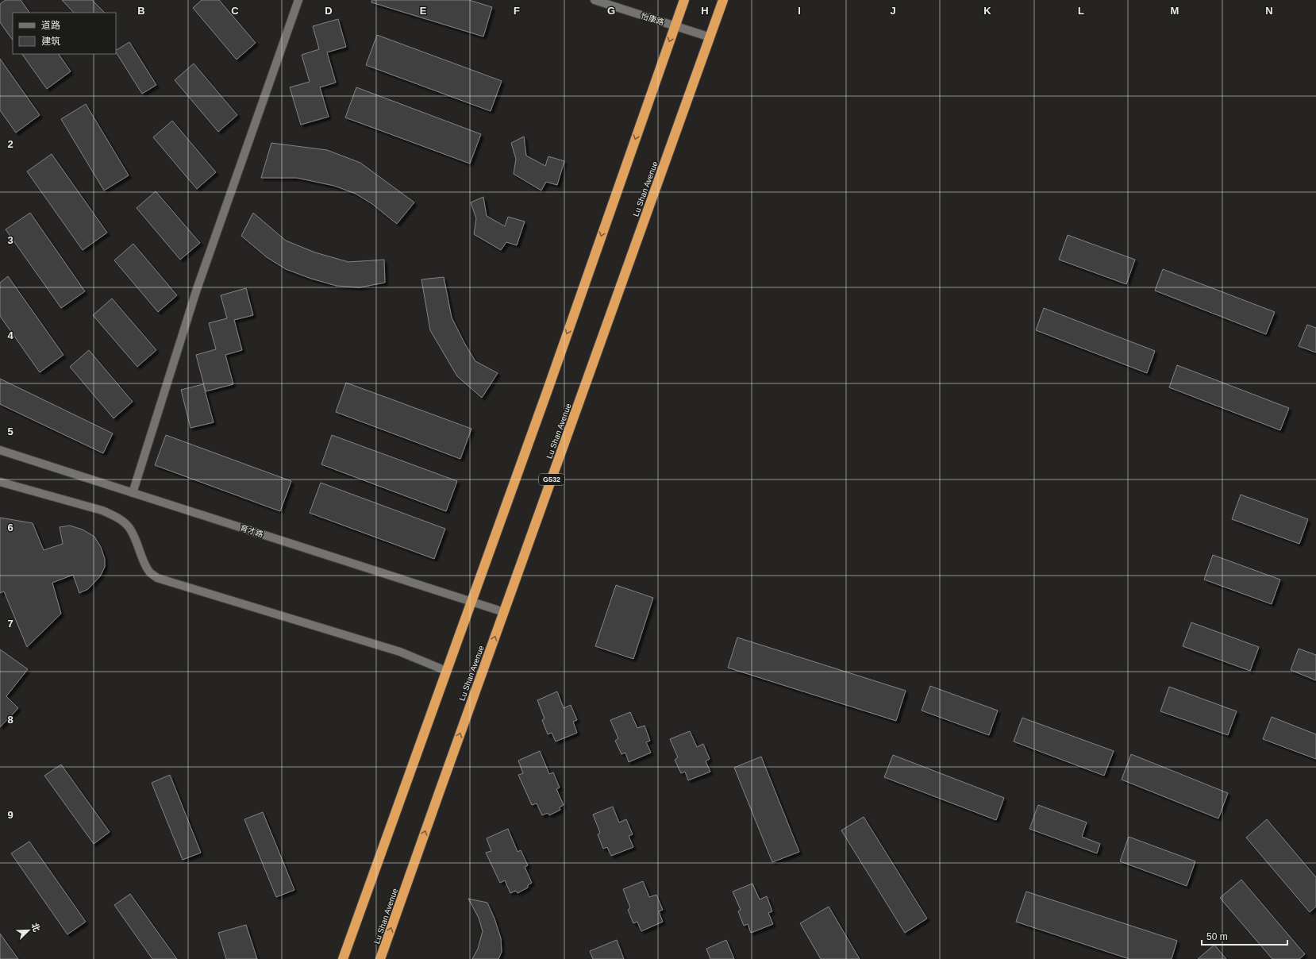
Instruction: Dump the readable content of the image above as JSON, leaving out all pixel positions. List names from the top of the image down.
{
  "streets": {
    "highway": ["Lu Shan Avenue", "G532"],
    "street": ["怡康路", "育才路"]
  },
  "crossings": [
    ["怡康路", "Lu Shan Avenue"],
    ["Lu Shan Avenue", "育才路"]
  ],
  "legend": ["道路", "建筑"],
  "scale_bar": "50 m",
  "north": "top right",
  "grid": {
    "columns": [
      "B",
      "C",
      "D",
      "E",
      "F",
      "G",
      "H",
      "I",
      "J",
      "K",
      "L",
      "M",
      "N"
    ],
    "rows": [
      "2",
      "3",
      "4",
      "5",
      "6",
      "7",
      "8",
      "9"
    ]
  }
}
